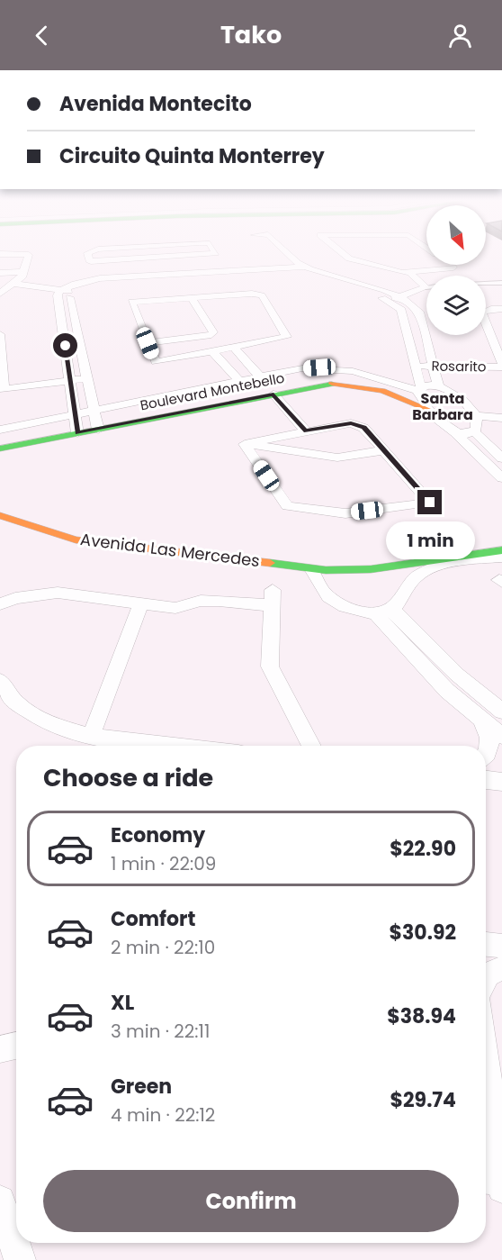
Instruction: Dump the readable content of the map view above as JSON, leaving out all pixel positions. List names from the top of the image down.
{
  "streets": {
    "street": ["Rosarito", "Boulevard Montebello", "Avenida Las Mercedes"]
  },
  "districts": ["Santa Barbara"],
  "north": "bottom right",
  "page": {
    "header": "Tako",
    "banner": ["Avenida Montecito", "Circuito Quinta Monterrey"],
    "bubble": "1 min",
    "heading": "Choose a ride",
    "list": [
      {
        "name": "Economy",
        "note": "1 min · 22:09",
        "value": "$22.90"
      },
      {
        "name": "Comfort",
        "note": "2 min · 22:10",
        "value": "$30.92"
      },
      {
        "name": "XL",
        "note": "3 min · 22:11",
        "value": "$38.94"
      },
      {
        "name": "Green",
        "note": "4 min · 22:12",
        "value": "$29.74"
      }
    ],
    "buttons": "Confirm"
  }
}
